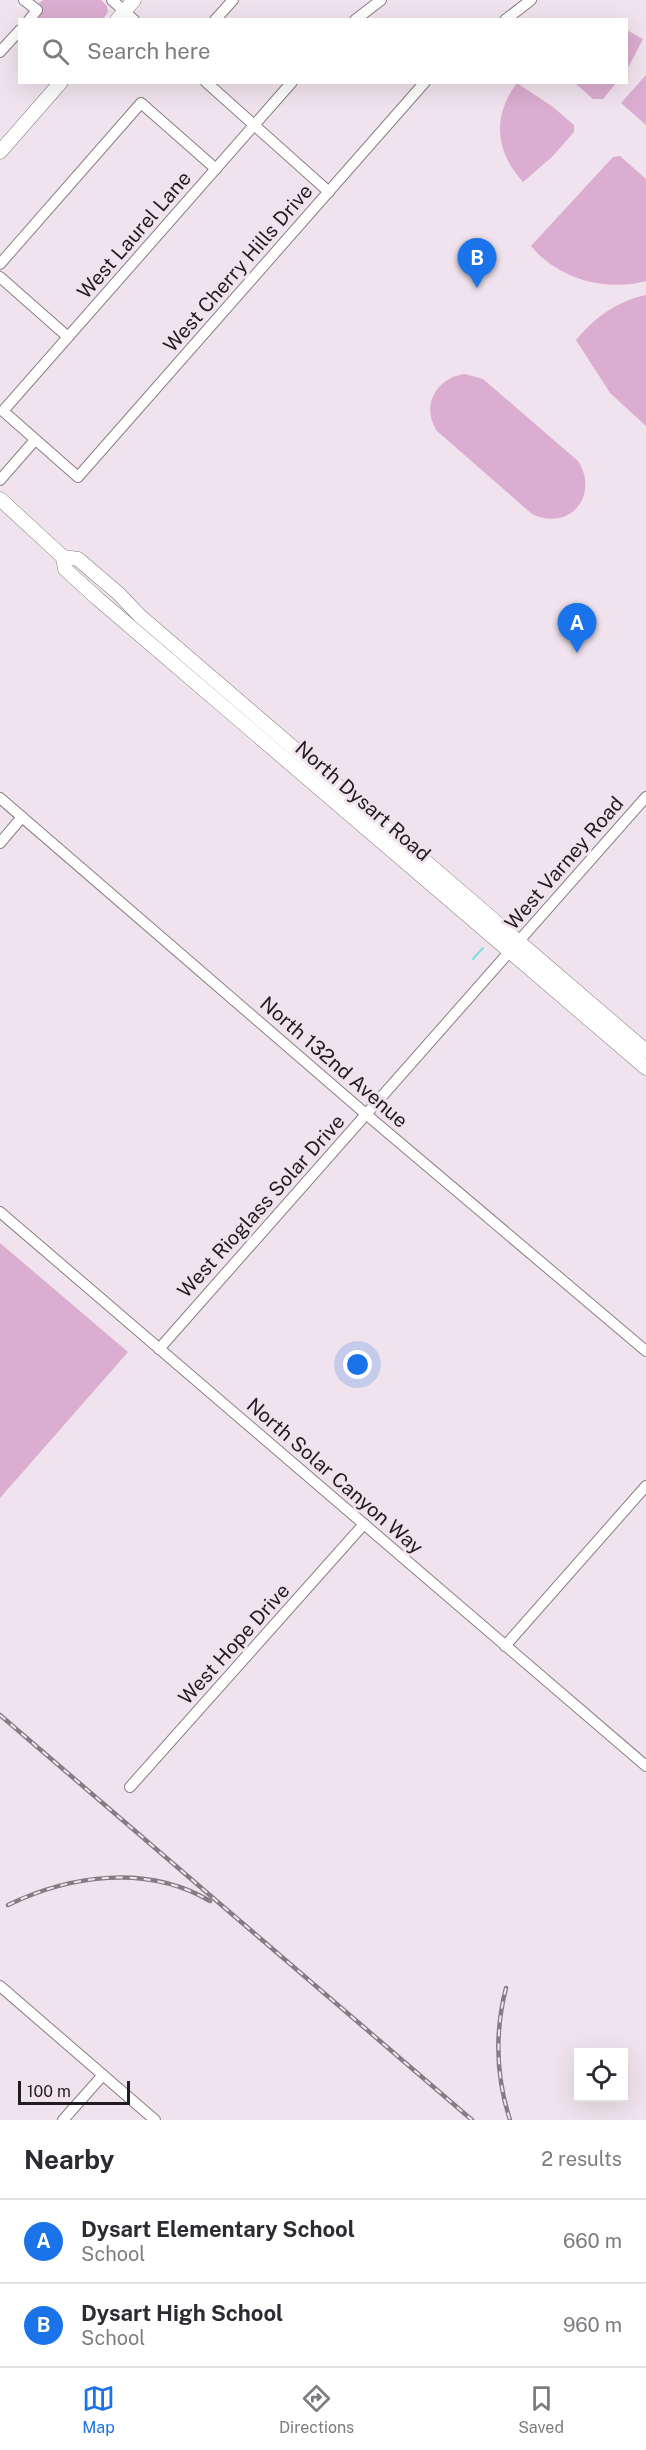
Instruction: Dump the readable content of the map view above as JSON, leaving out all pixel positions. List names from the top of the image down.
{
  "streets": {
    "main road": ["North Dysart Road"],
    "street": [
      "West Laurel Lane",
      "West Cherry Hills Drive",
      "West Varney Road",
      "North 132nd Avenue",
      "West Rioglass Solar Drive",
      "North Solar Canyon Way",
      "West Hope Drive"
    ]
  },
  "crossings": [
    ["West Laurel Lane", "West Cherry Hills Drive"],
    ["North Dysart Road", "West Varney Road"],
    ["North Dysart Road", "West Rioglass Solar Drive"],
    ["West Varney Road", "West Rioglass Solar Drive"],
    ["North 132nd Avenue", "West Rioglass Solar Drive"],
    ["West Rioglass Solar Drive", "North Solar Canyon Way"],
    ["North Solar Canyon Way", "West Hope Drive"]
  ],
  "scale_bar": "100 m",
  "page": {
    "search": "Search here",
    "pins": ["B", "A"],
    "scale": "100 m",
    "heading": ["Nearby", "2 results"],
    "list": [
      {
        "mark": "A",
        "name": "Dysart Elementary School",
        "note": "School",
        "value": "660 m"
      },
      {
        "mark": "B",
        "name": "Dysart High School",
        "note": "School",
        "value": "960 m"
      }
    ],
    "nav": ["Map", "Directions", "Saved"]
  }
}
